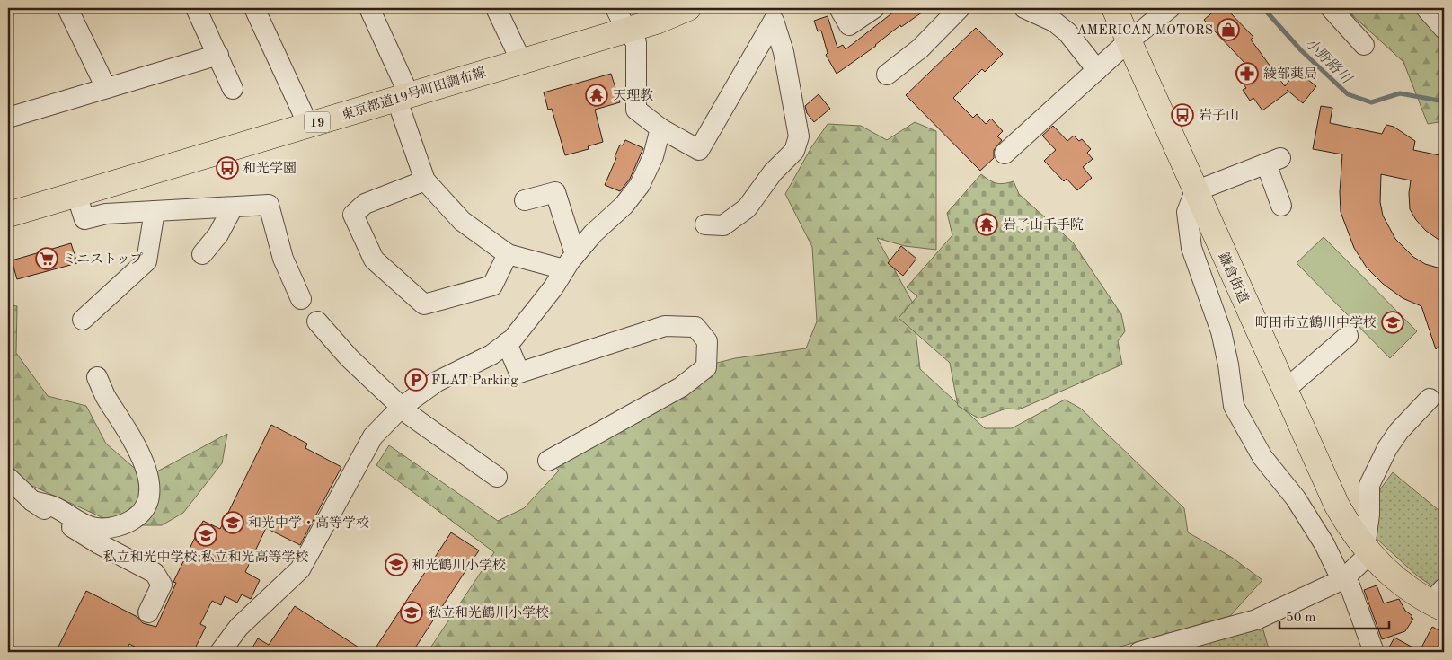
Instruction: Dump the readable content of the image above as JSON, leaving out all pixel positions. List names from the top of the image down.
{
  "streets": {
    "main road": ["東京都道19号町田調布線", "19", "鎌倉街道"]
  },
  "water": ["小野路川"],
  "places": {
    "shop": ["AMERICAN MOTORS"],
    "pharmacy": ["綾部薬局"],
    "temple": ["天理教", "岩子山千手院"],
    "bus stop": ["岩子山", "和光学園"],
    "supermarket": ["ミニストップ"],
    "school or university": [
      "町田市立鶴川中学校",
      "和光中学・高等学校",
      "私立和光中学校;私立和光高等学校",
      "和光鶴川小学校",
      "私立和光鶴川小学校"
    ],
    "parking": ["FLAT Parking"]
  },
  "scale_bar": "50 m"
}
